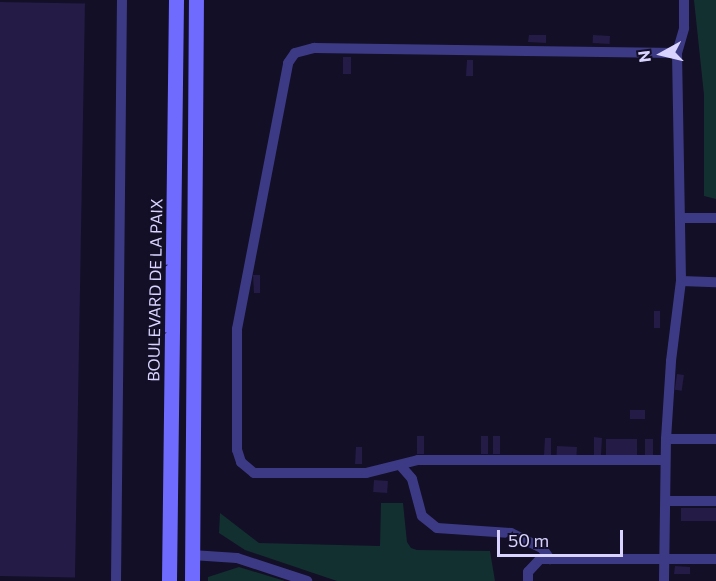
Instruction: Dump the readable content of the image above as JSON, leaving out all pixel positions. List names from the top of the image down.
{
  "streets": {
    "main road": ["BOULEVARD DE LA PAIX"]
  },
  "scale_bar": "50 m",
  "north": "left"
}
